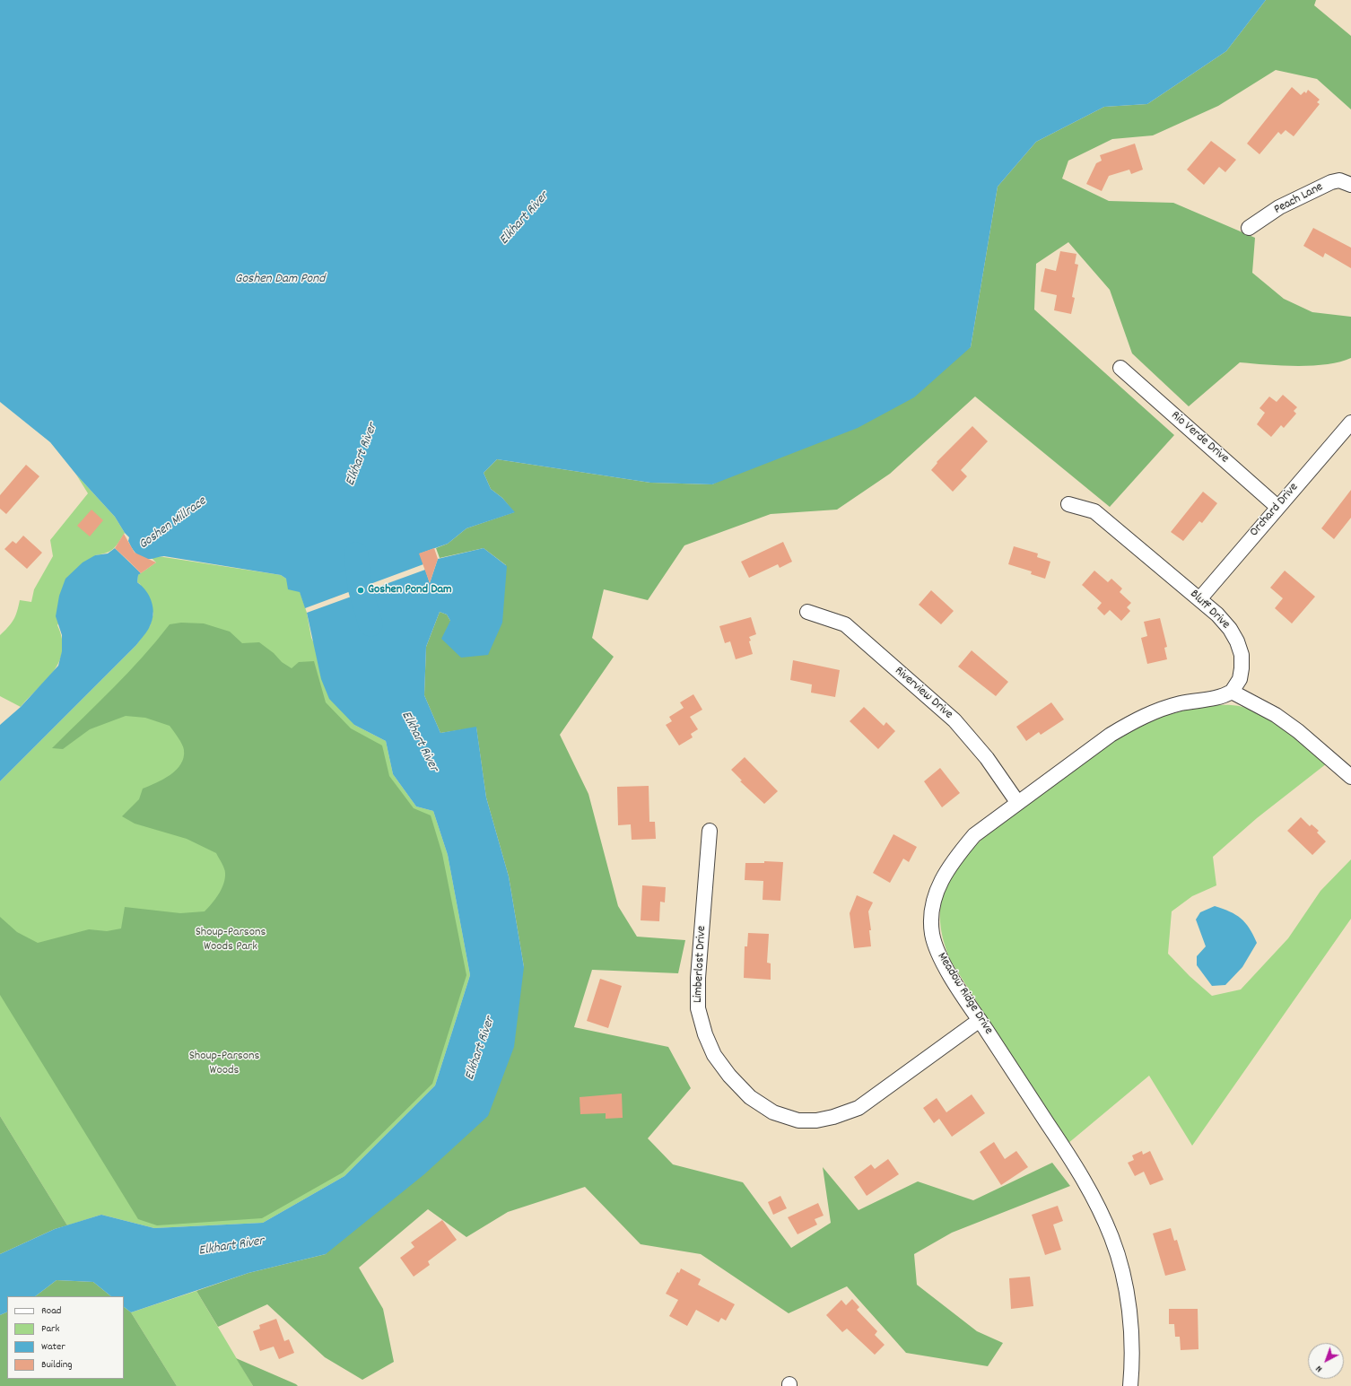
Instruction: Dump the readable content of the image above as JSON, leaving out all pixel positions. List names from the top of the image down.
{
  "streets": {
    "street": [
      "Peach Lane",
      "Rio Verde Drive",
      "Orchard Drive",
      "Bluff Drive",
      "Riverview Drive",
      "Limberlost Drive",
      "Meadow Ridge Drive"
    ]
  },
  "crossings": [
    ["Rio Verde Drive", "Orchard Drive"],
    ["Orchard Drive", "Bluff Drive"],
    ["Bluff Drive", "Meadow Ridge Drive"],
    ["Riverview Drive", "Meadow Ridge Drive"],
    ["Limberlost Drive", "Meadow Ridge Drive"]
  ],
  "water": ["Elkhart River", "Goshen Dam Pond", "Goshen Millrace"],
  "parks": ["Shoup-Parsons Woods Park", "Shoup-Parsons Woods"],
  "places": ["Goshen Pond Dam"],
  "legend": [
    "Road",
    "Park",
    "Water",
    "Building"
  ],
  "north": "bottom left"
}
